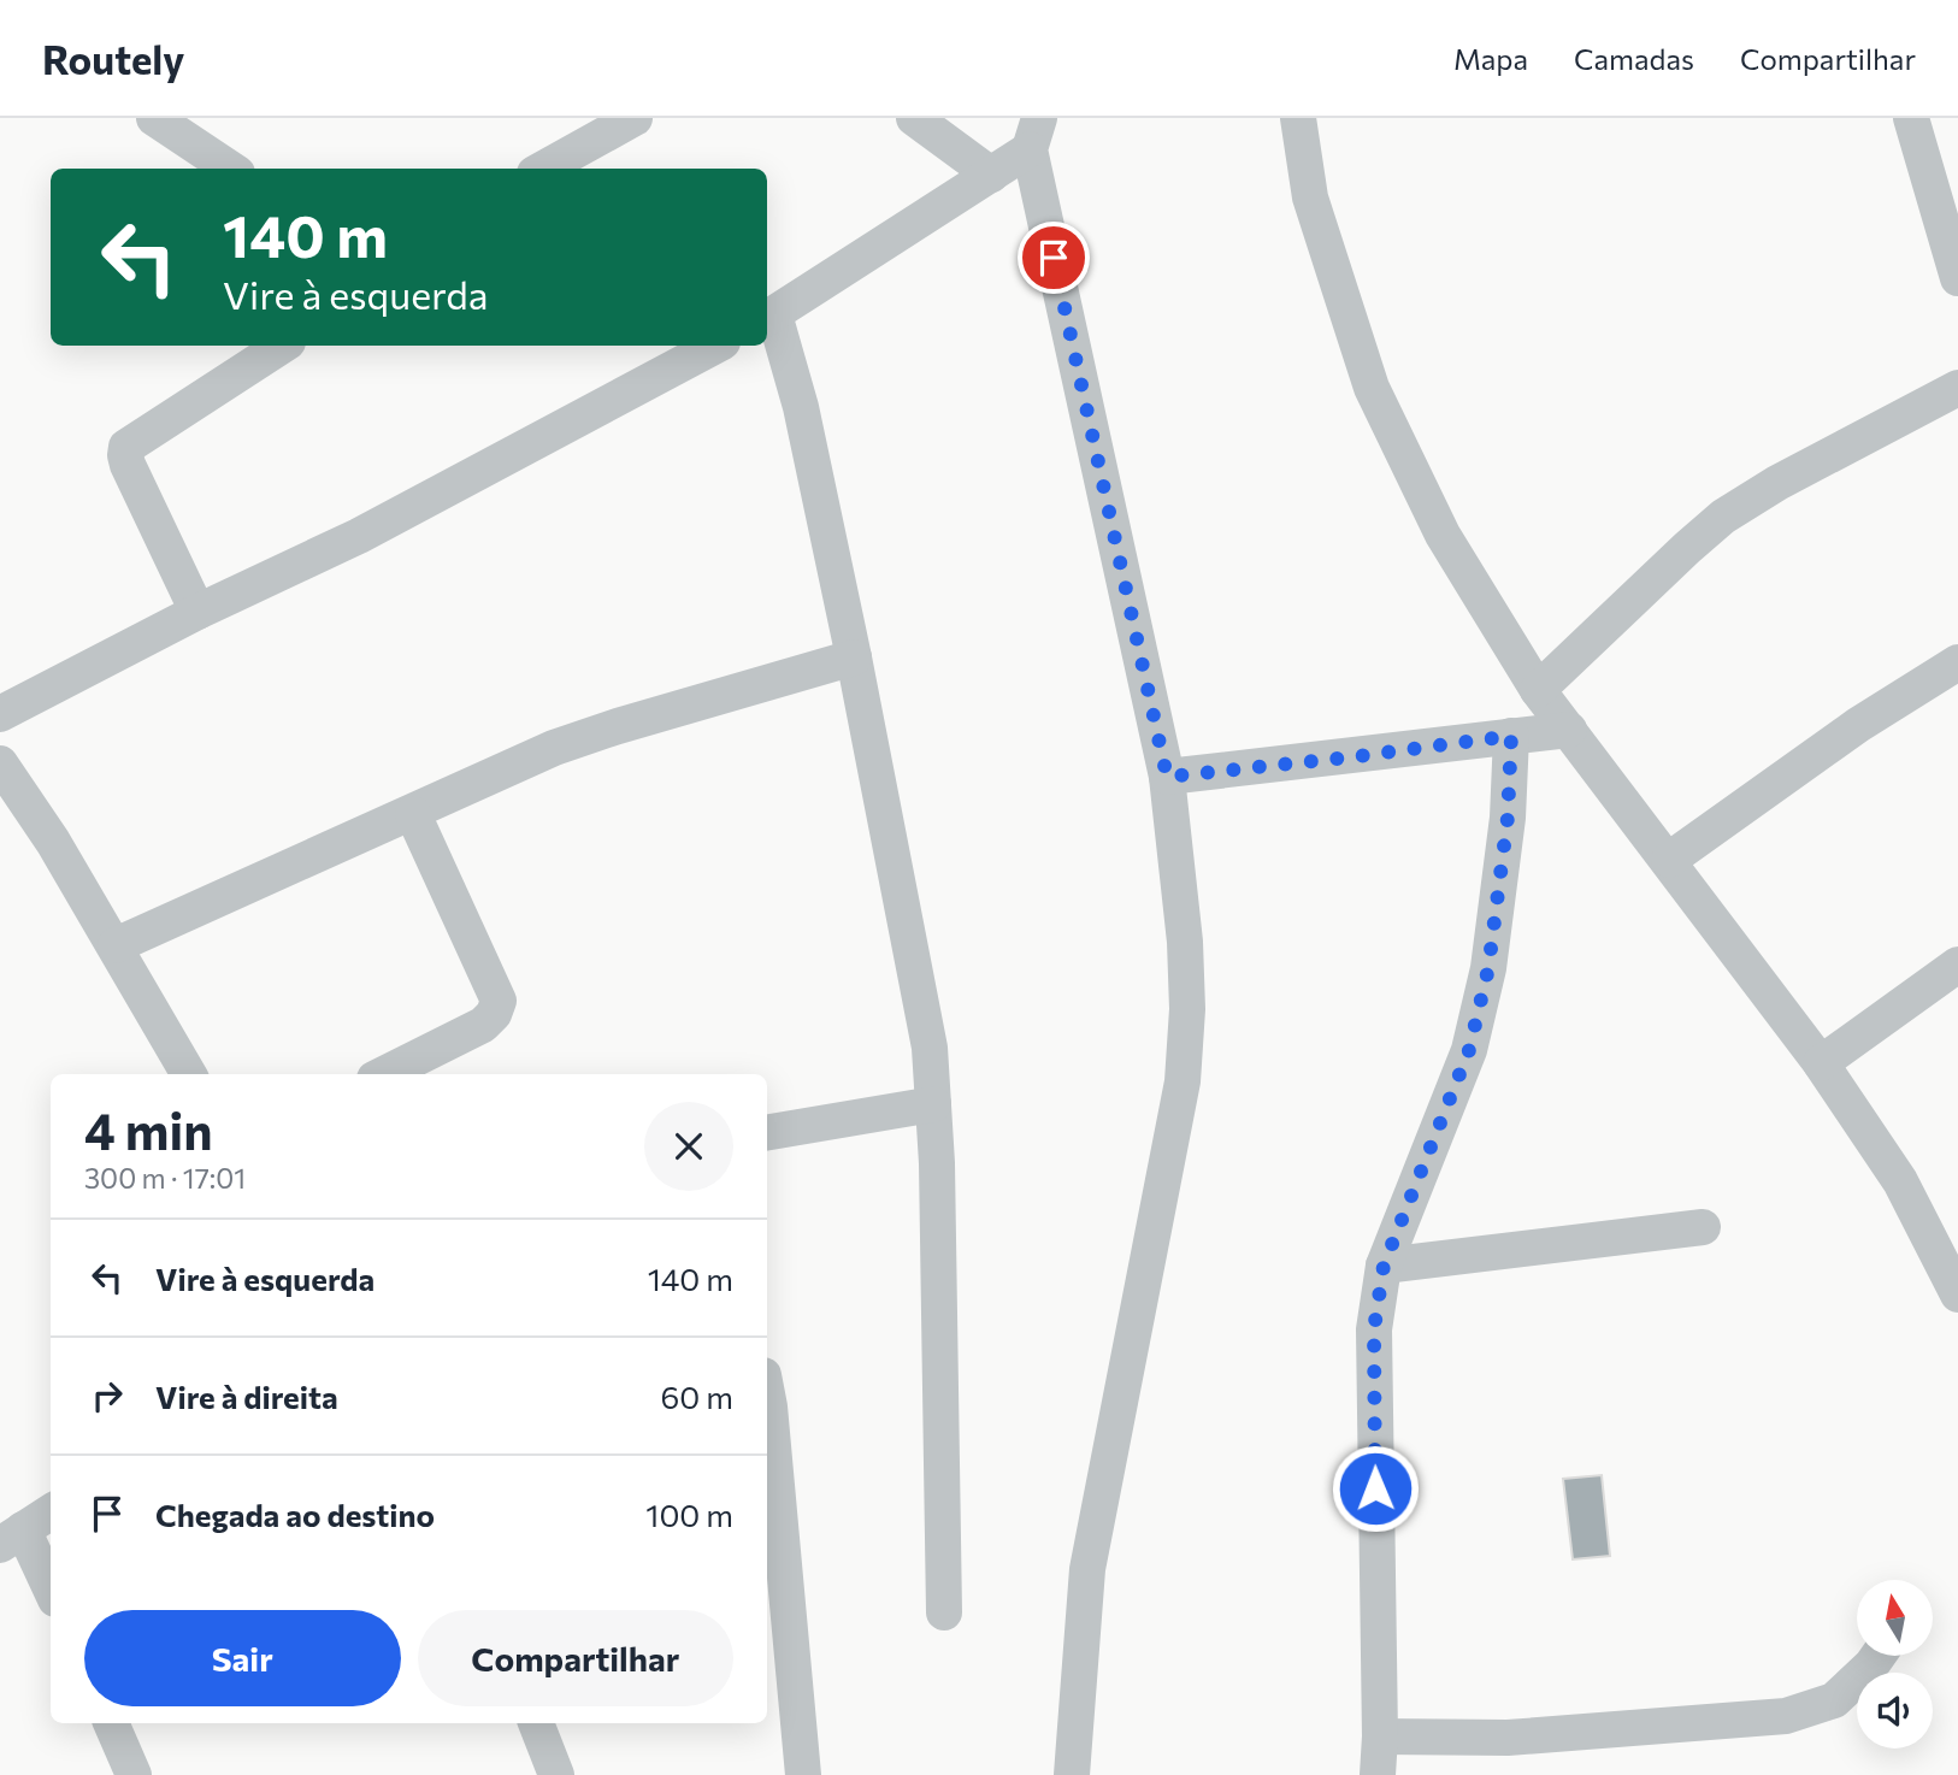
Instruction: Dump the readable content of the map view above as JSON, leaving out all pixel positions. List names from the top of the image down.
{
  "north": "top",
  "page": {
    "header": "Routely",
    "nav": ["Mapa", "Camadas", "Compartilhar"],
    "turn": ["140 m", "Vire à esquerda"],
    "heading": ["4 min", "300 m · 17:01"],
    "list": [
      {
        "name": "Vire à esquerda",
        "value": "140 m"
      },
      {
        "name": "Vire à direita",
        "value": "60 m"
      },
      {
        "name": "Chegada ao destino",
        "value": "100 m"
      }
    ],
    "buttons": ["Sair", "Compartilhar"]
  }
}
